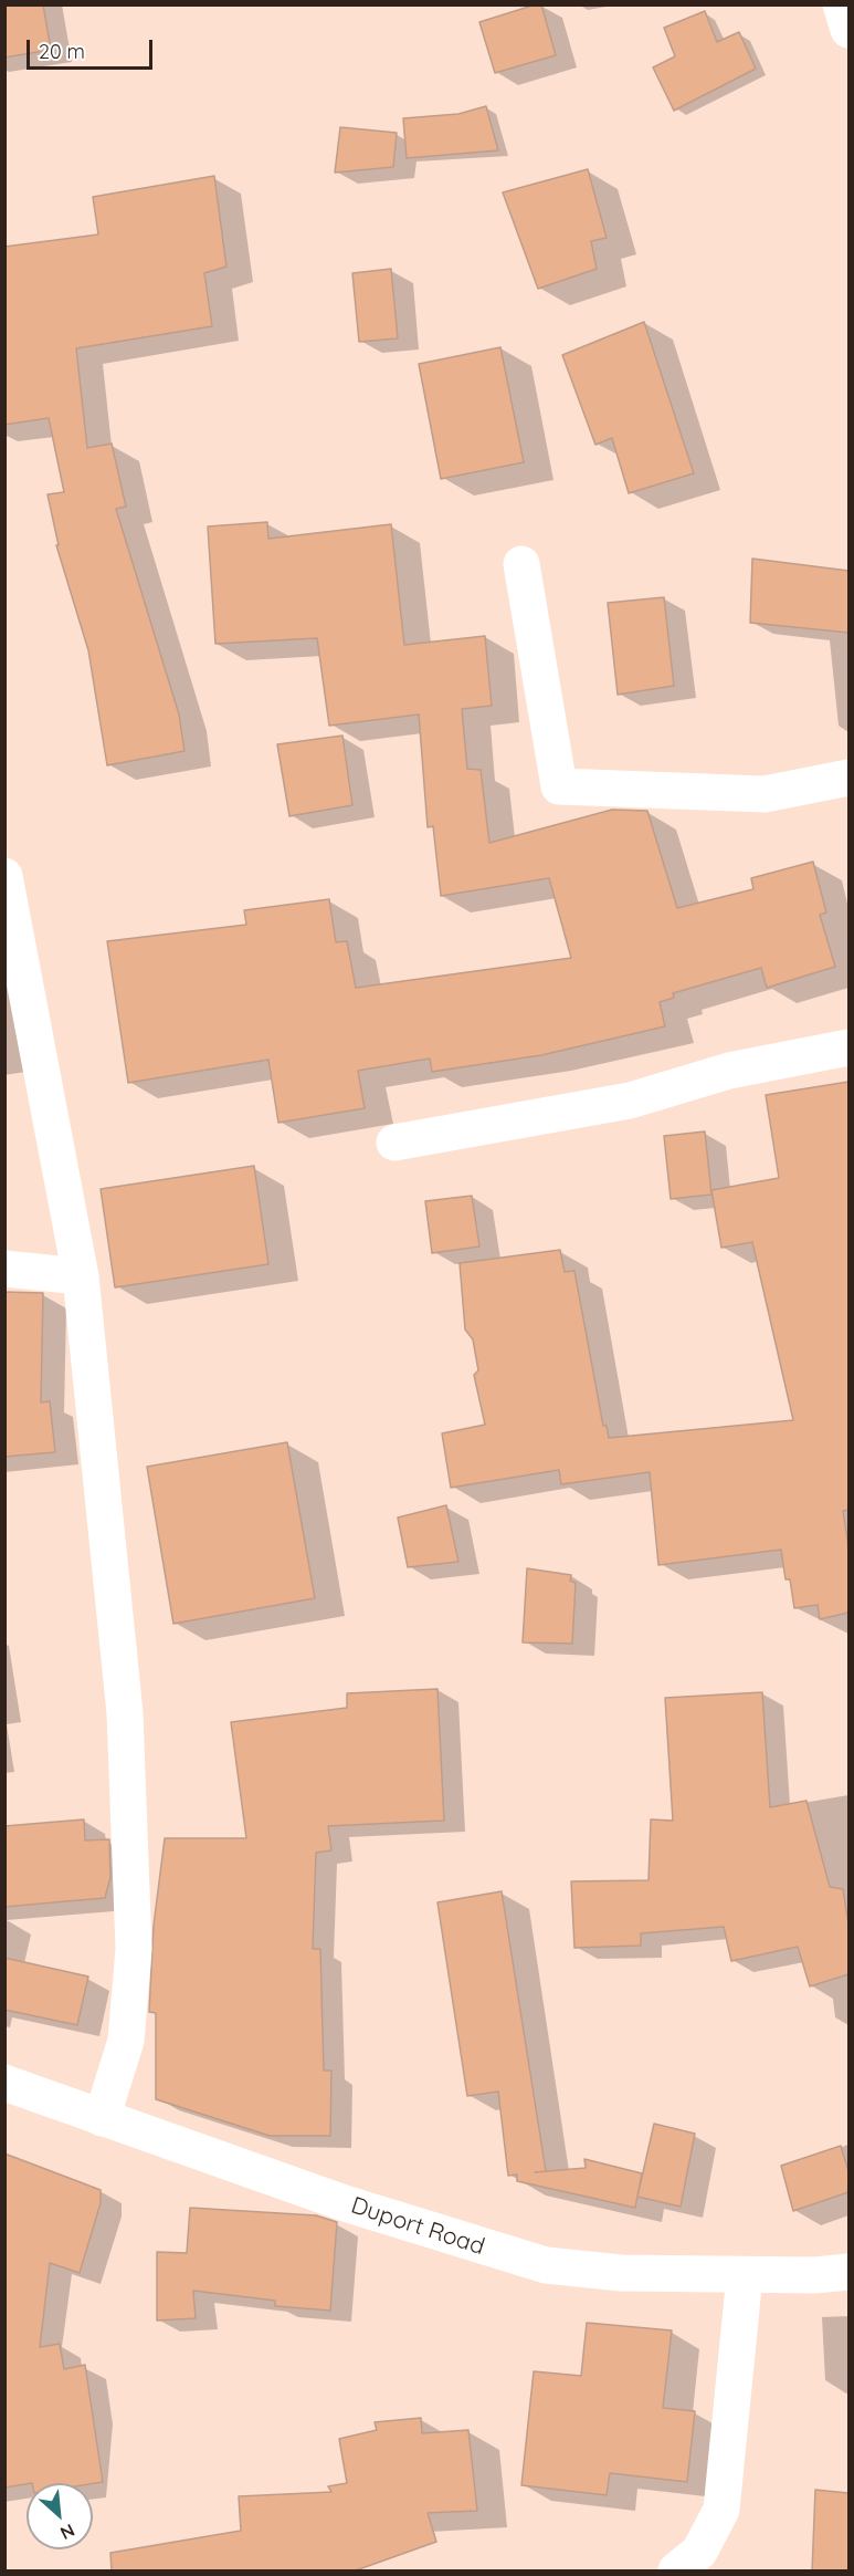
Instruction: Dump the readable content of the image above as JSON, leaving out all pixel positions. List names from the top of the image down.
{
  "streets": {
    "street": ["Duport Road"]
  },
  "scale_bar": "20 m",
  "north": "bottom right"
}
